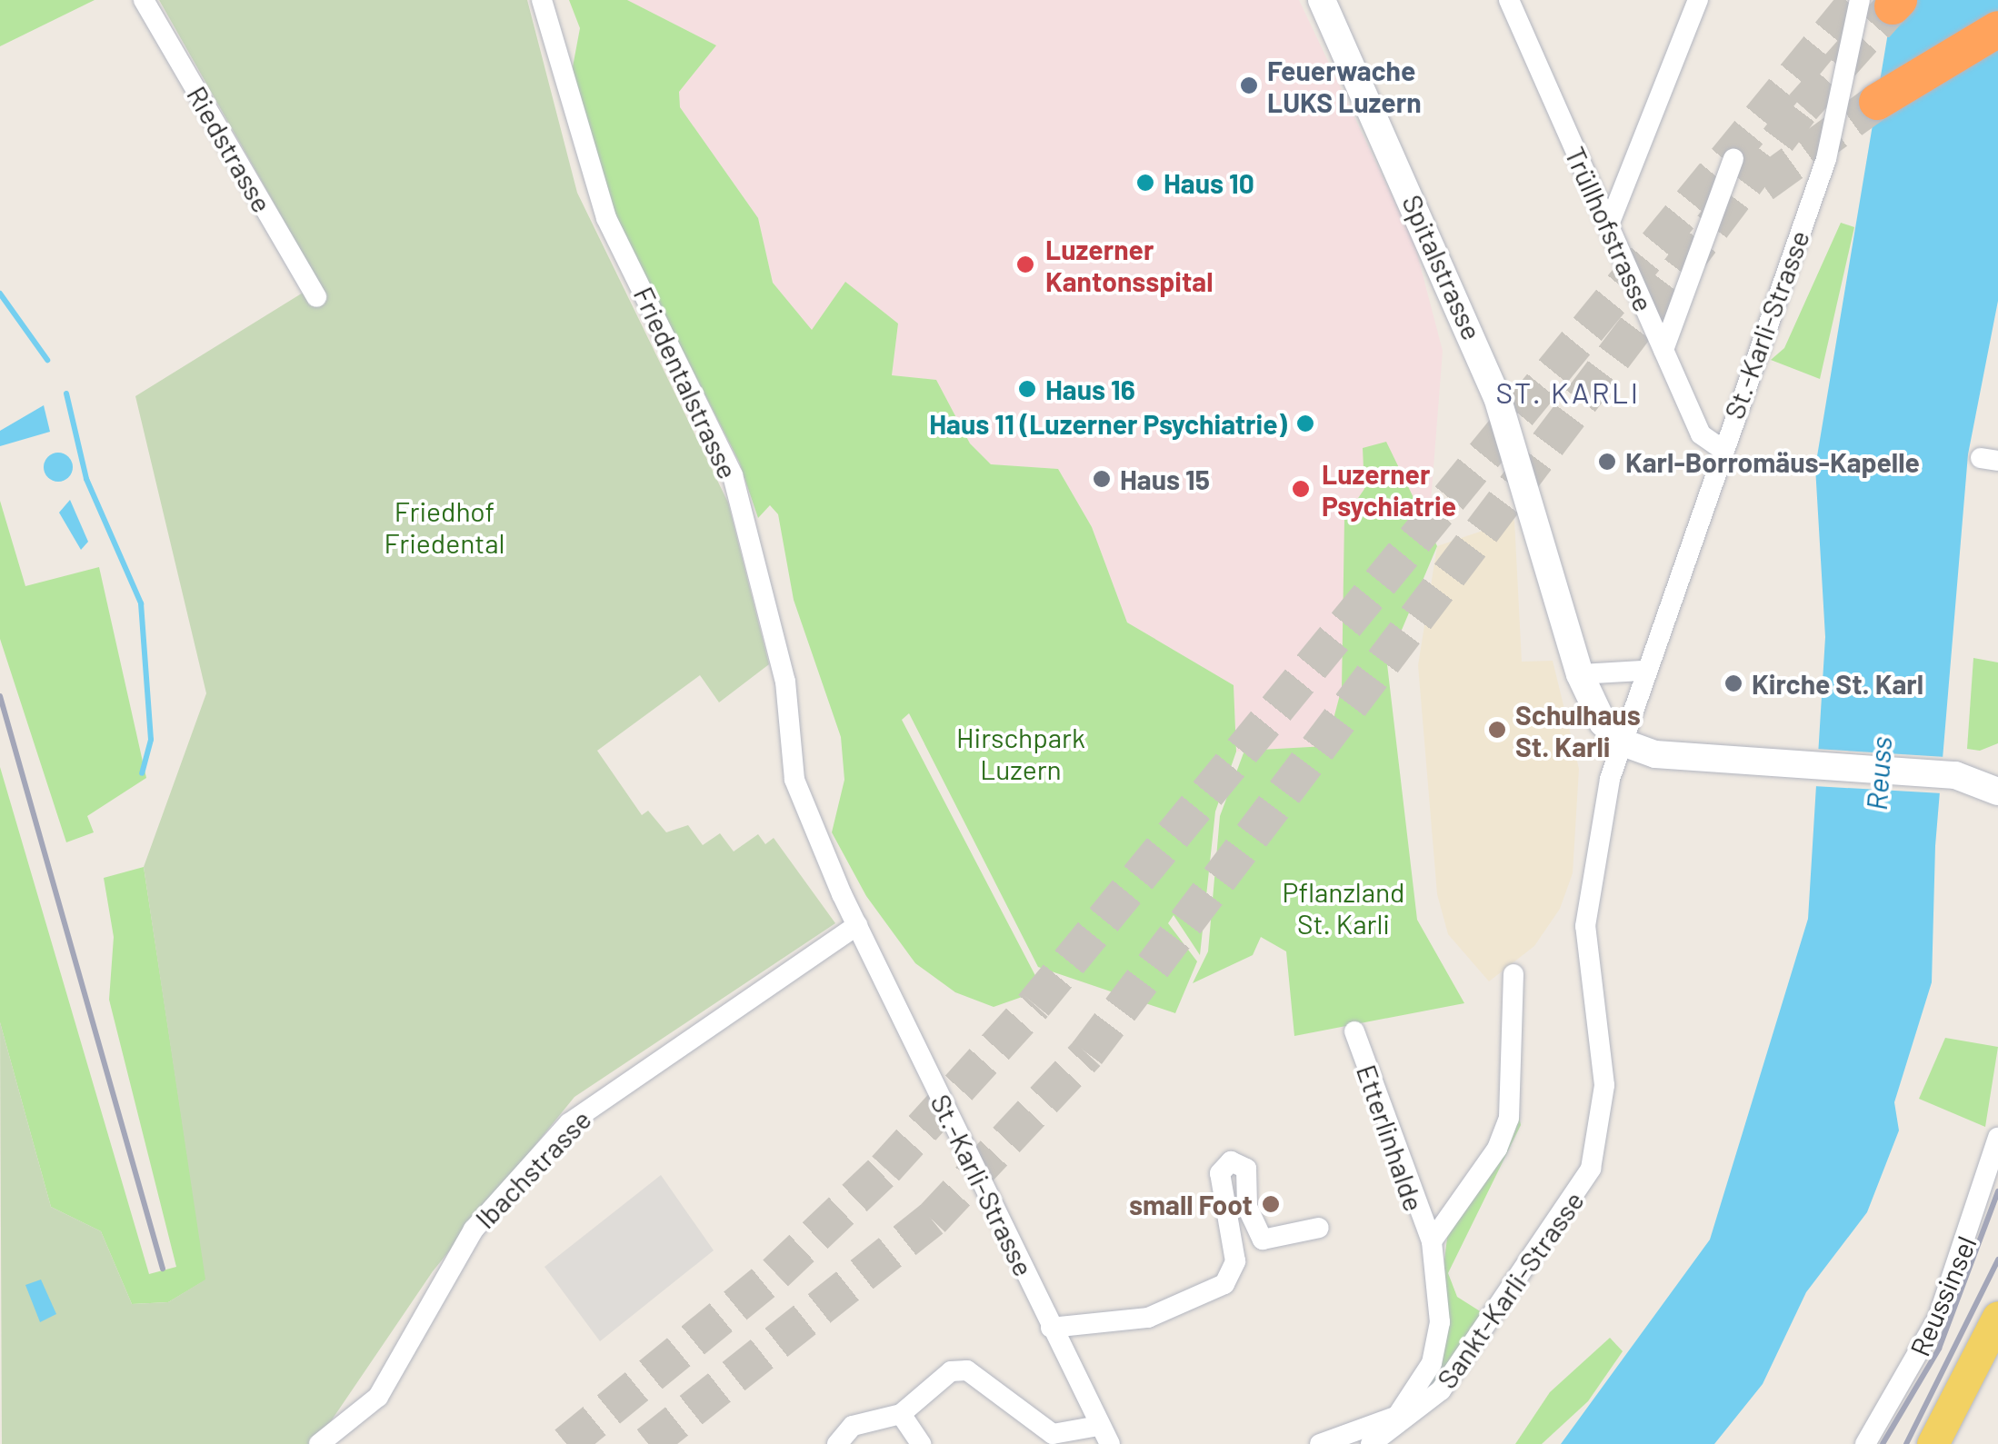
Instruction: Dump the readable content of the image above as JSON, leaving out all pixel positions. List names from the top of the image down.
{
  "streets": {
    "main road": ["Spitalstrasse"],
    "street": [
      "Riedstrasse",
      "Trüllhofstrasse",
      "St.-Karli-Strasse",
      "Friedentalstrasse",
      "Etterlinhalde",
      "Ibachstrasse",
      "Sankt-Karli-Strasse",
      "Reussinsel"
    ]
  },
  "crossings": [
    ["Trüllhofstrasse", "St.-Karli-Strasse"],
    ["Spitalstrasse", "St.-Karli-Strasse"],
    ["St.-Karli-Strasse", "Friedentalstrasse"],
    ["St.-Karli-Strasse", "Ibachstrasse"],
    ["St.-Karli-Strasse", "Sankt-Karli-Strasse"],
    ["Friedentalstrasse", "Ibachstrasse"]
  ],
  "districts": ["ST. KARLI"],
  "water": ["Reuss"],
  "parks": ["Friedhof Friedental", "Hirschpark Luzern", "Pflanzland St. Karli"],
  "places": [
    "Feuerwache LUKS Luzern",
    "Haus 10",
    "Luzerner Kantonsspital",
    "Haus 16",
    "Haus 11 (Luzerner Psychiatrie)",
    "Karl-Borromäus-Kapelle",
    "Haus 15",
    "Luzerner Psychiatrie",
    "Kirche St. Karl",
    "Schulhaus St. Karli",
    "small Foot"
  ]
}
